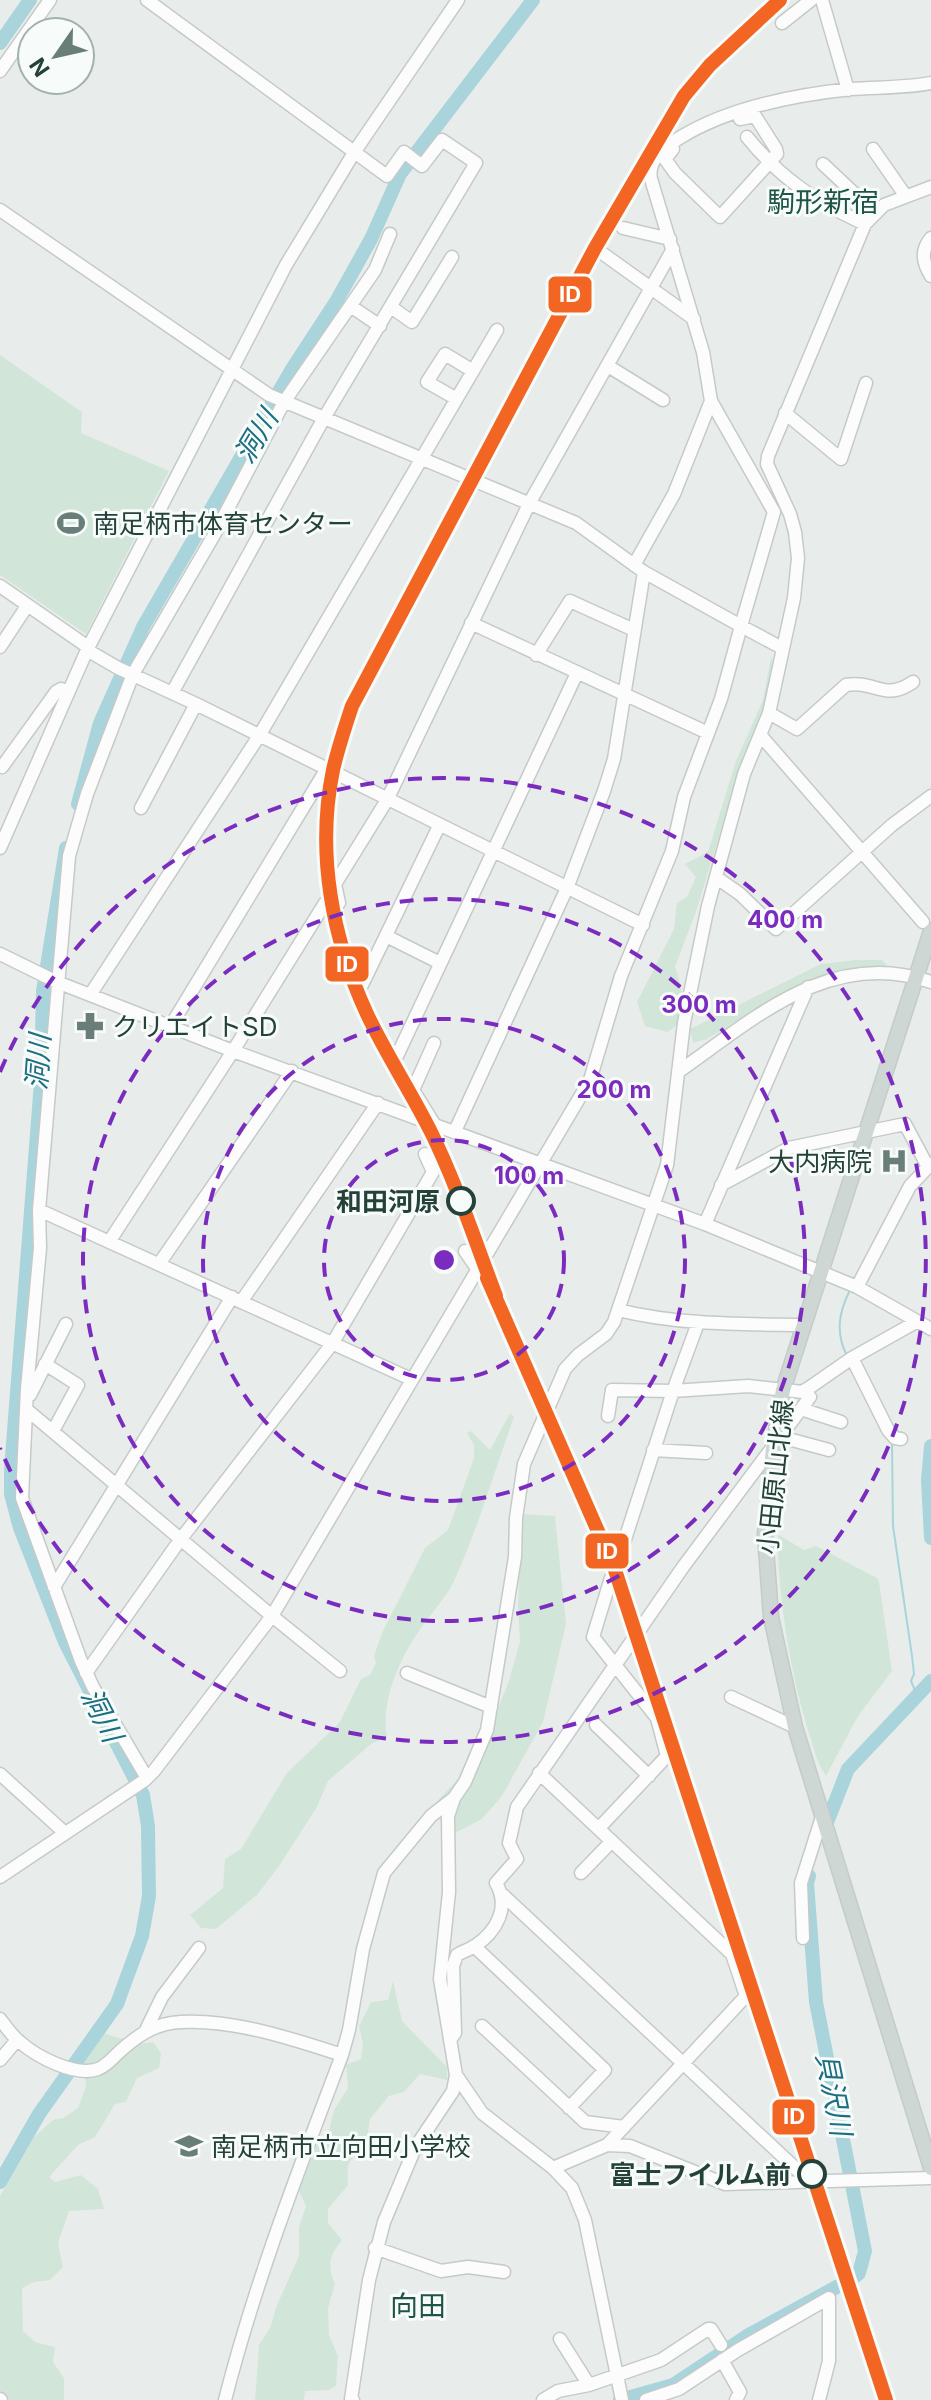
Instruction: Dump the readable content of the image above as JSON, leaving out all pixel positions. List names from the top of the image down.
{
  "streets": {
    "main road": ["小田原山北線"]
  },
  "districts": ["駒形新宿", "向田"],
  "water": ["洞川", "貝沢川"],
  "places": {
    "sports": ["南足柄市体育センター"],
    "pharmacy": ["クリエイトSD"],
    "hospital": ["大内病院"],
    "other": ["和田河原", "富士フイルム前"],
    "school or university": ["南足柄市立向田小学校"]
  },
  "lines": ["transit line ID"],
  "north": "bottom left",
  "rings": [
    "400 m",
    "300 m",
    "200 m",
    "100 m"
  ]
}
